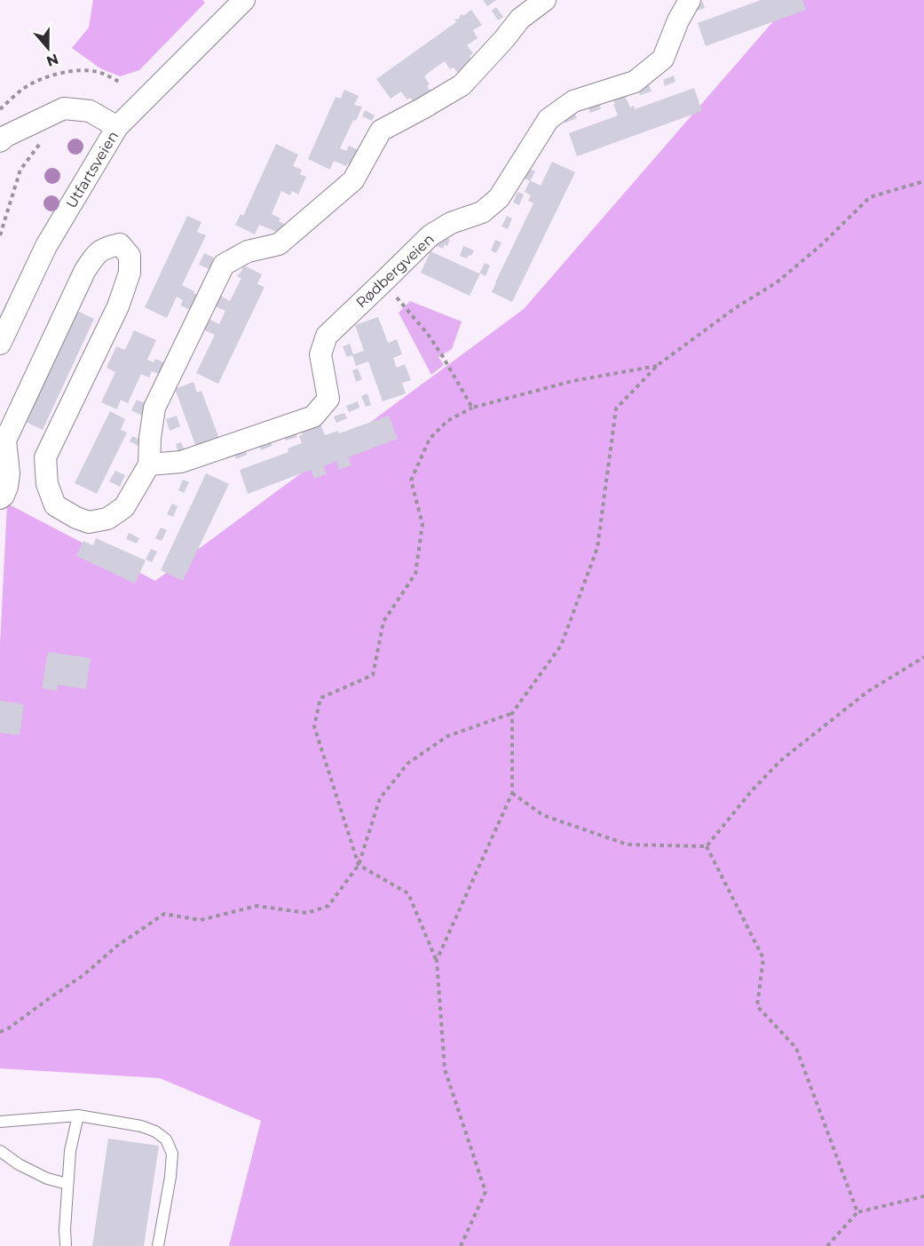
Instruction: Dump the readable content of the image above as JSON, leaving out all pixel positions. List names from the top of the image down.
{
  "streets": {
    "street": ["Utfartsveien", "Rødbergveien"]
  },
  "north": "bottom"
}
